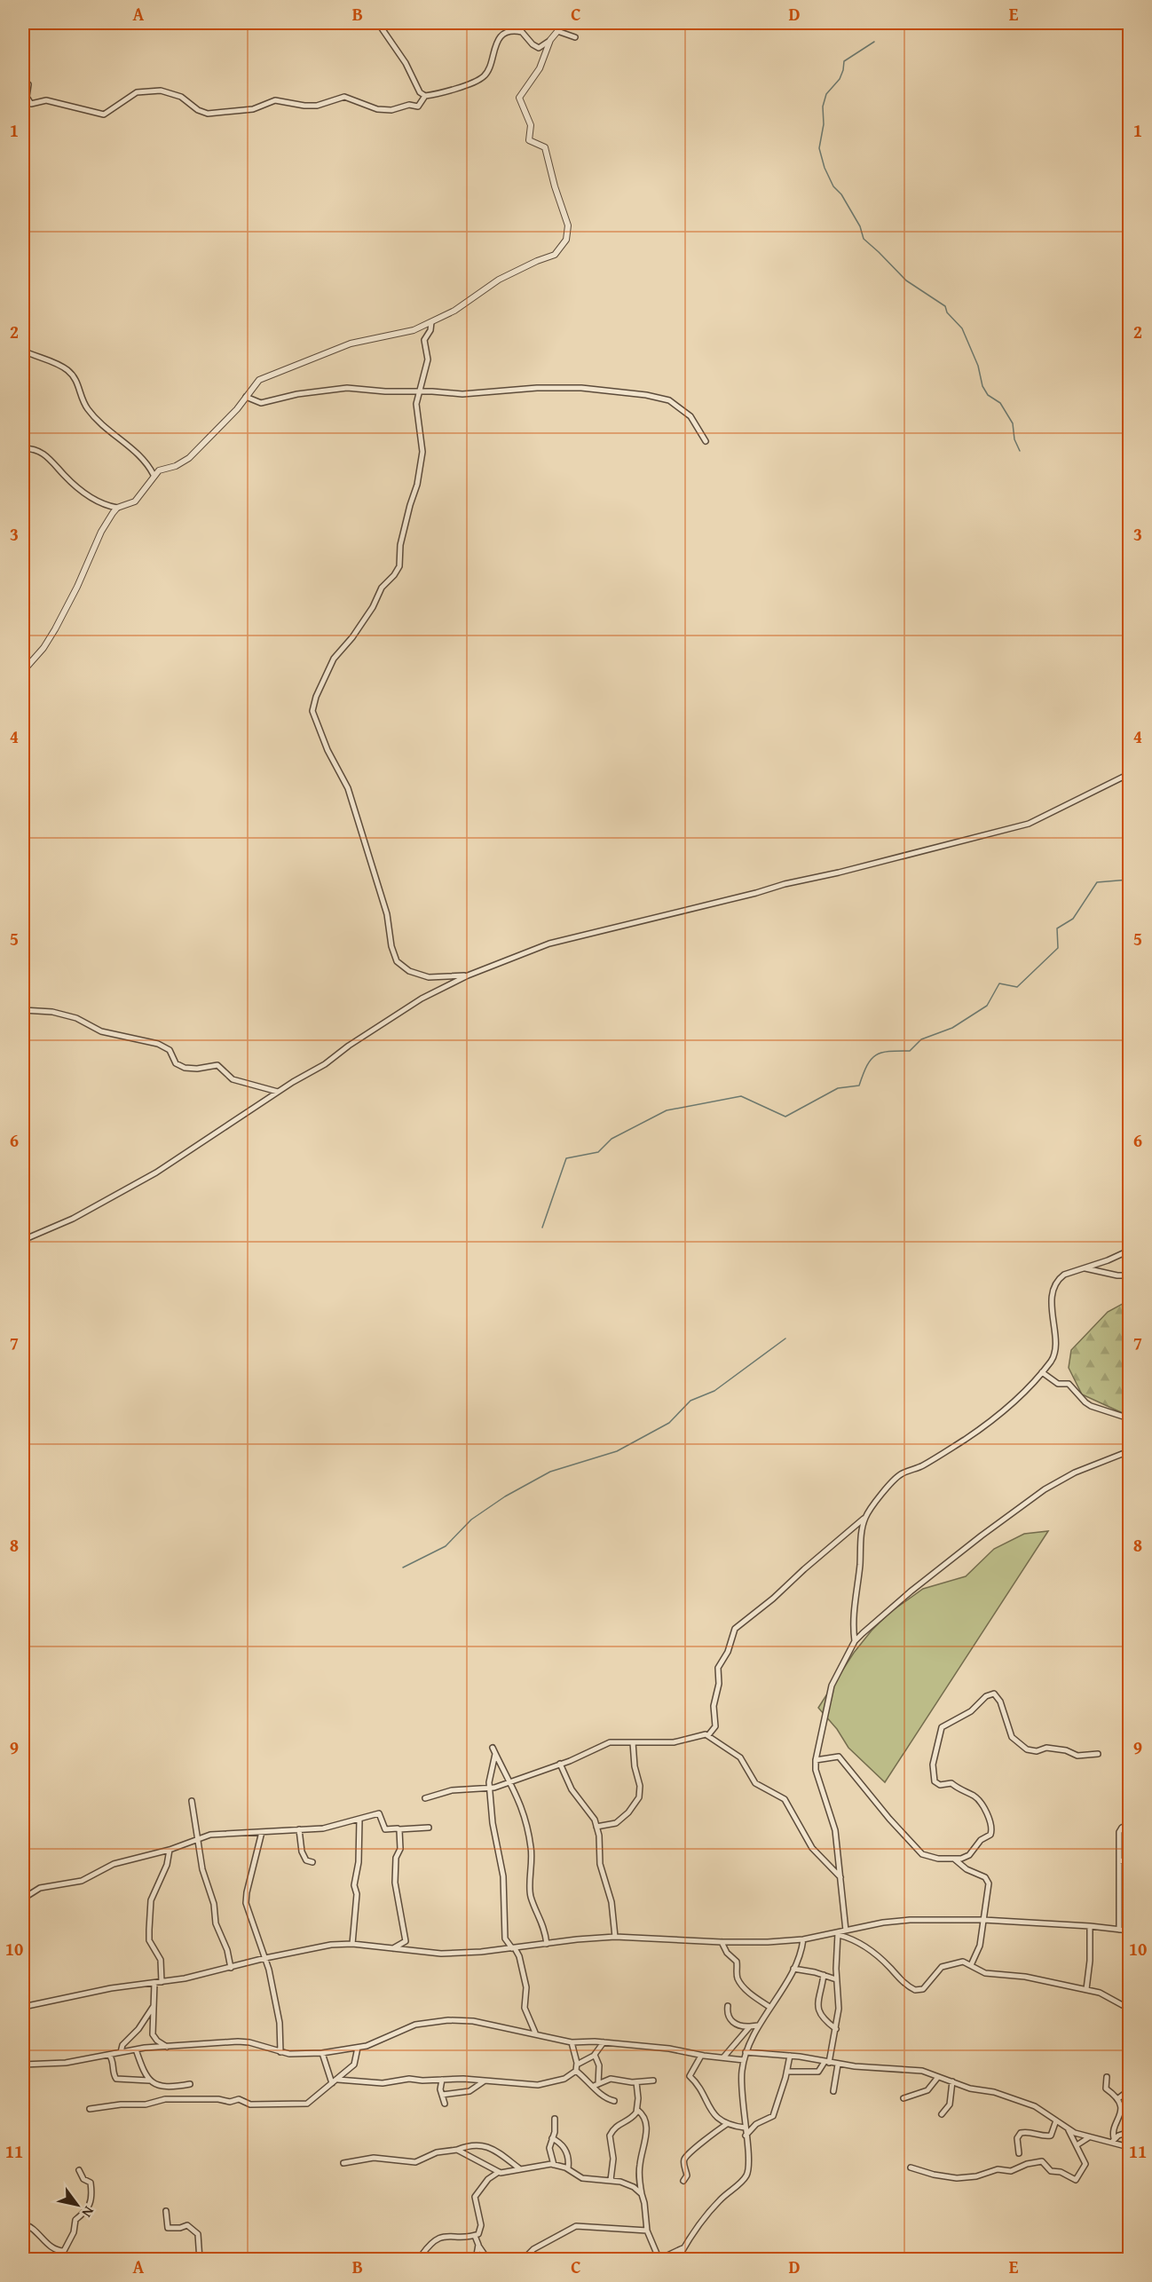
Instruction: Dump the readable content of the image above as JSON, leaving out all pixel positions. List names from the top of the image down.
{
  "north": "bottom right",
  "grid": {
    "columns": [
      "A",
      "B",
      "C",
      "D",
      "E"
    ],
    "rows": [
      "1",
      "2",
      "3",
      "4",
      "5",
      "6",
      "7",
      "8",
      "9",
      "10",
      "11"
    ]
  }
}
